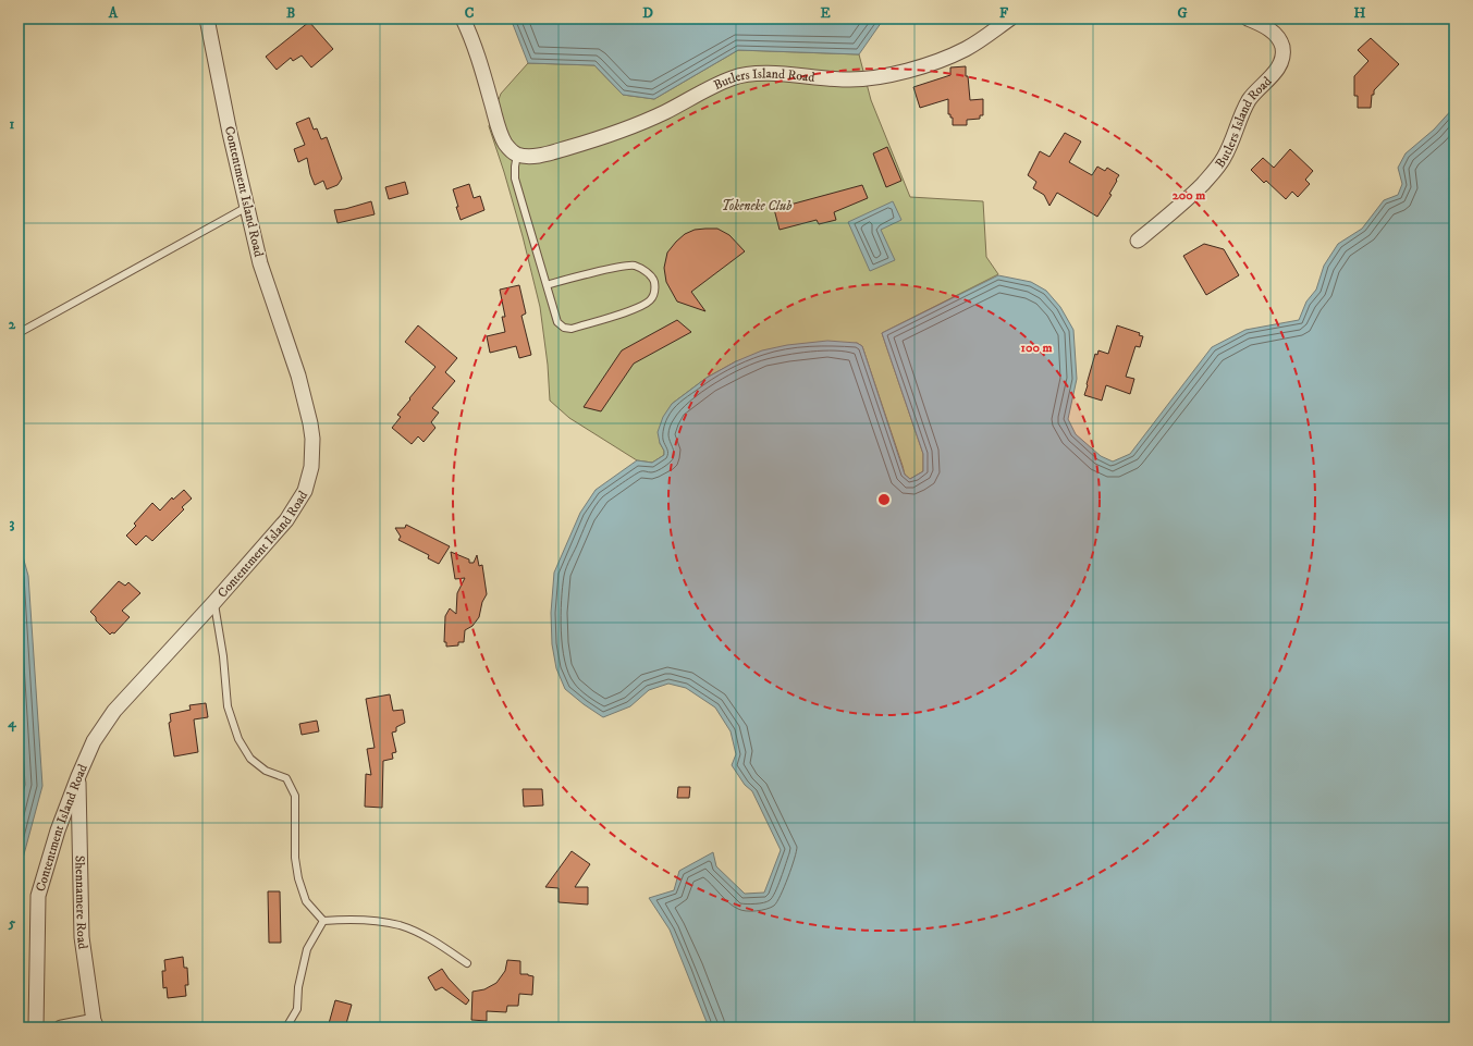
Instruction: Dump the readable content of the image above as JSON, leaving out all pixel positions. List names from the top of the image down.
{
  "streets": {
    "street": ["Butlers Island Road", "Contentment Island Road", "Shennamere Road"]
  },
  "crossings": [
    ["Contentment Island Road", "Shennamere Road"]
  ],
  "parks": ["Tokeneke Club"],
  "grid": {
    "columns": [
      "A",
      "B",
      "C",
      "D",
      "E",
      "F",
      "G",
      "H"
    ],
    "rows": [
      "1",
      "2",
      "3",
      "4",
      "5"
    ]
  },
  "rings": ["200 m", "100 m"]
}
